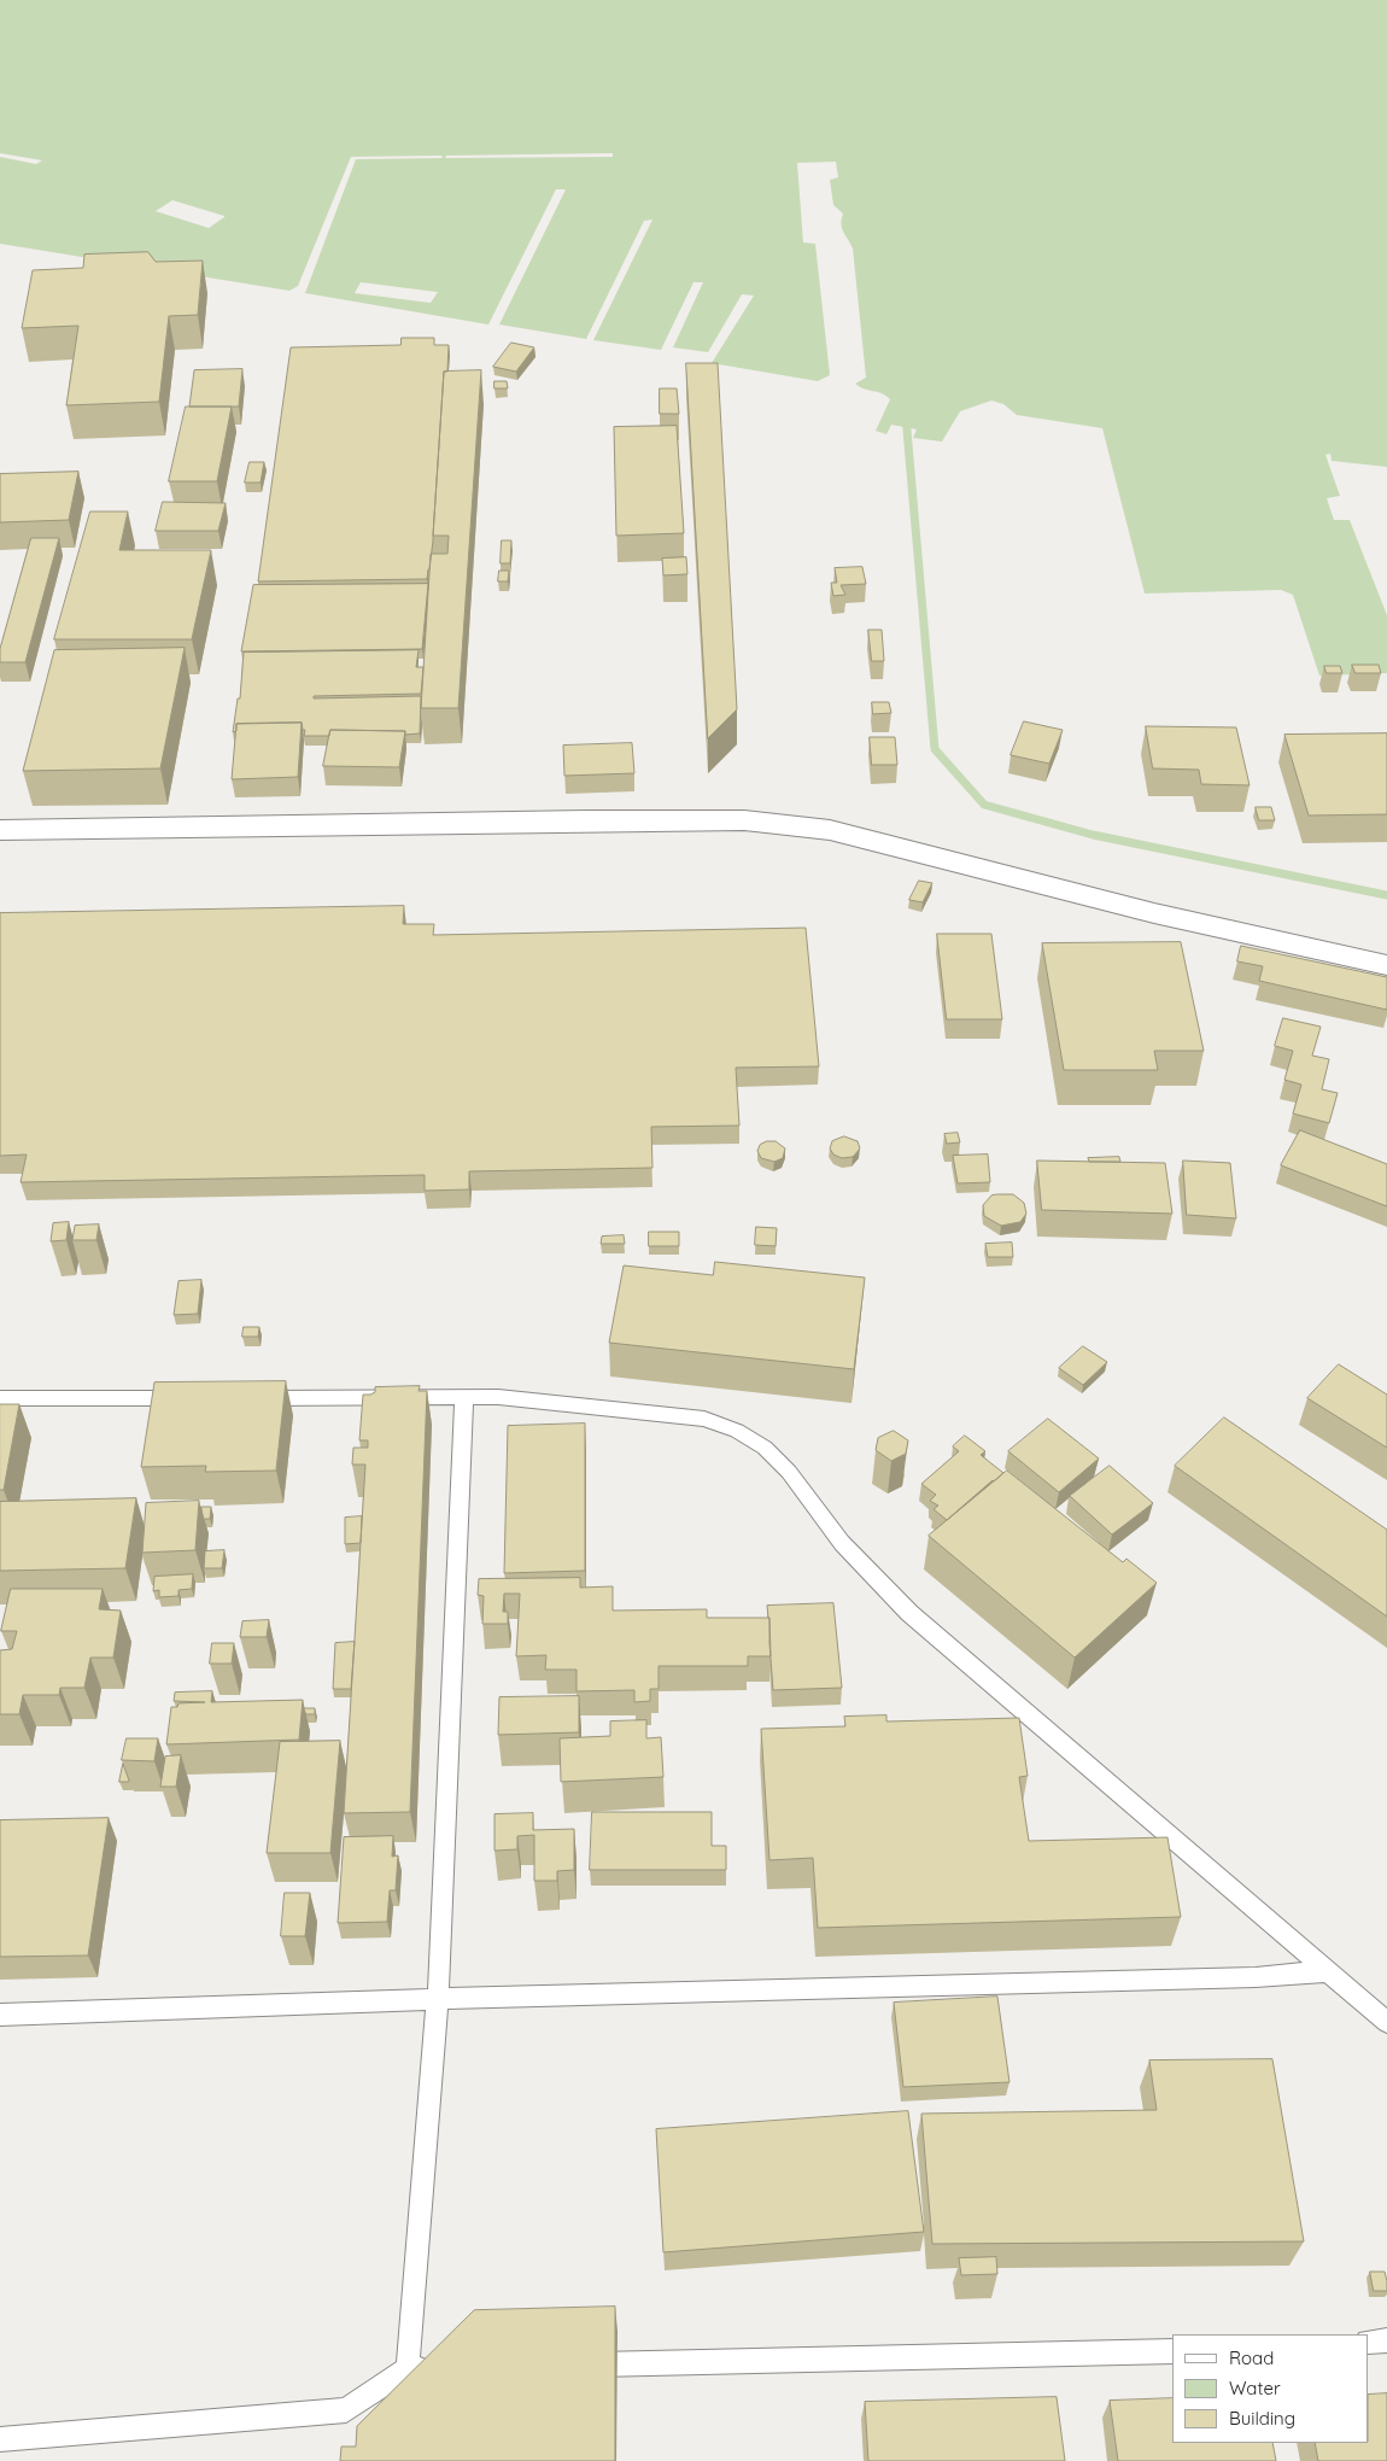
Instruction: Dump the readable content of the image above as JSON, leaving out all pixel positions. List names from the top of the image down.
{
  "legend": ["Road", "Water", "Building"]
}
